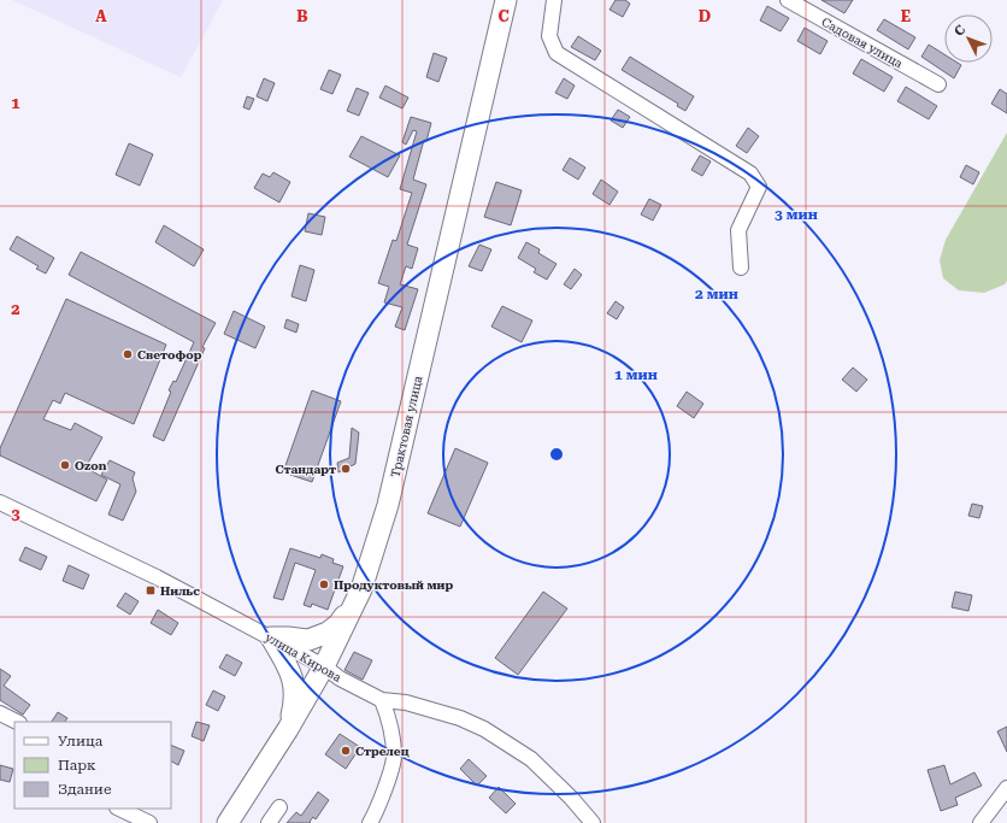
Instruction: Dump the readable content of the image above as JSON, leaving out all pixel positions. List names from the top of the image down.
{
  "streets": {
    "highway": ["Трактовая улица"],
    "street": ["Садовая улица", "улица Кирова"]
  },
  "crossings": [
    ["Трактовая улица", "улица Кирова"]
  ],
  "places": {
    "other": [
      "Светофор",
      "Ozon",
      "Стандарт",
      "Продуктовый мир",
      "Стрелец"
    ],
    "transit": ["Нильс"]
  },
  "legend": ["Улица", "Парк", "Здание"],
  "north": "top left",
  "grid": {
    "columns": [
      "A",
      "B",
      "C",
      "D",
      "E"
    ],
    "rows": ["1", "2", "3"]
  },
  "rings": ["3 мин", "2 мин", "1 мин"]
}
